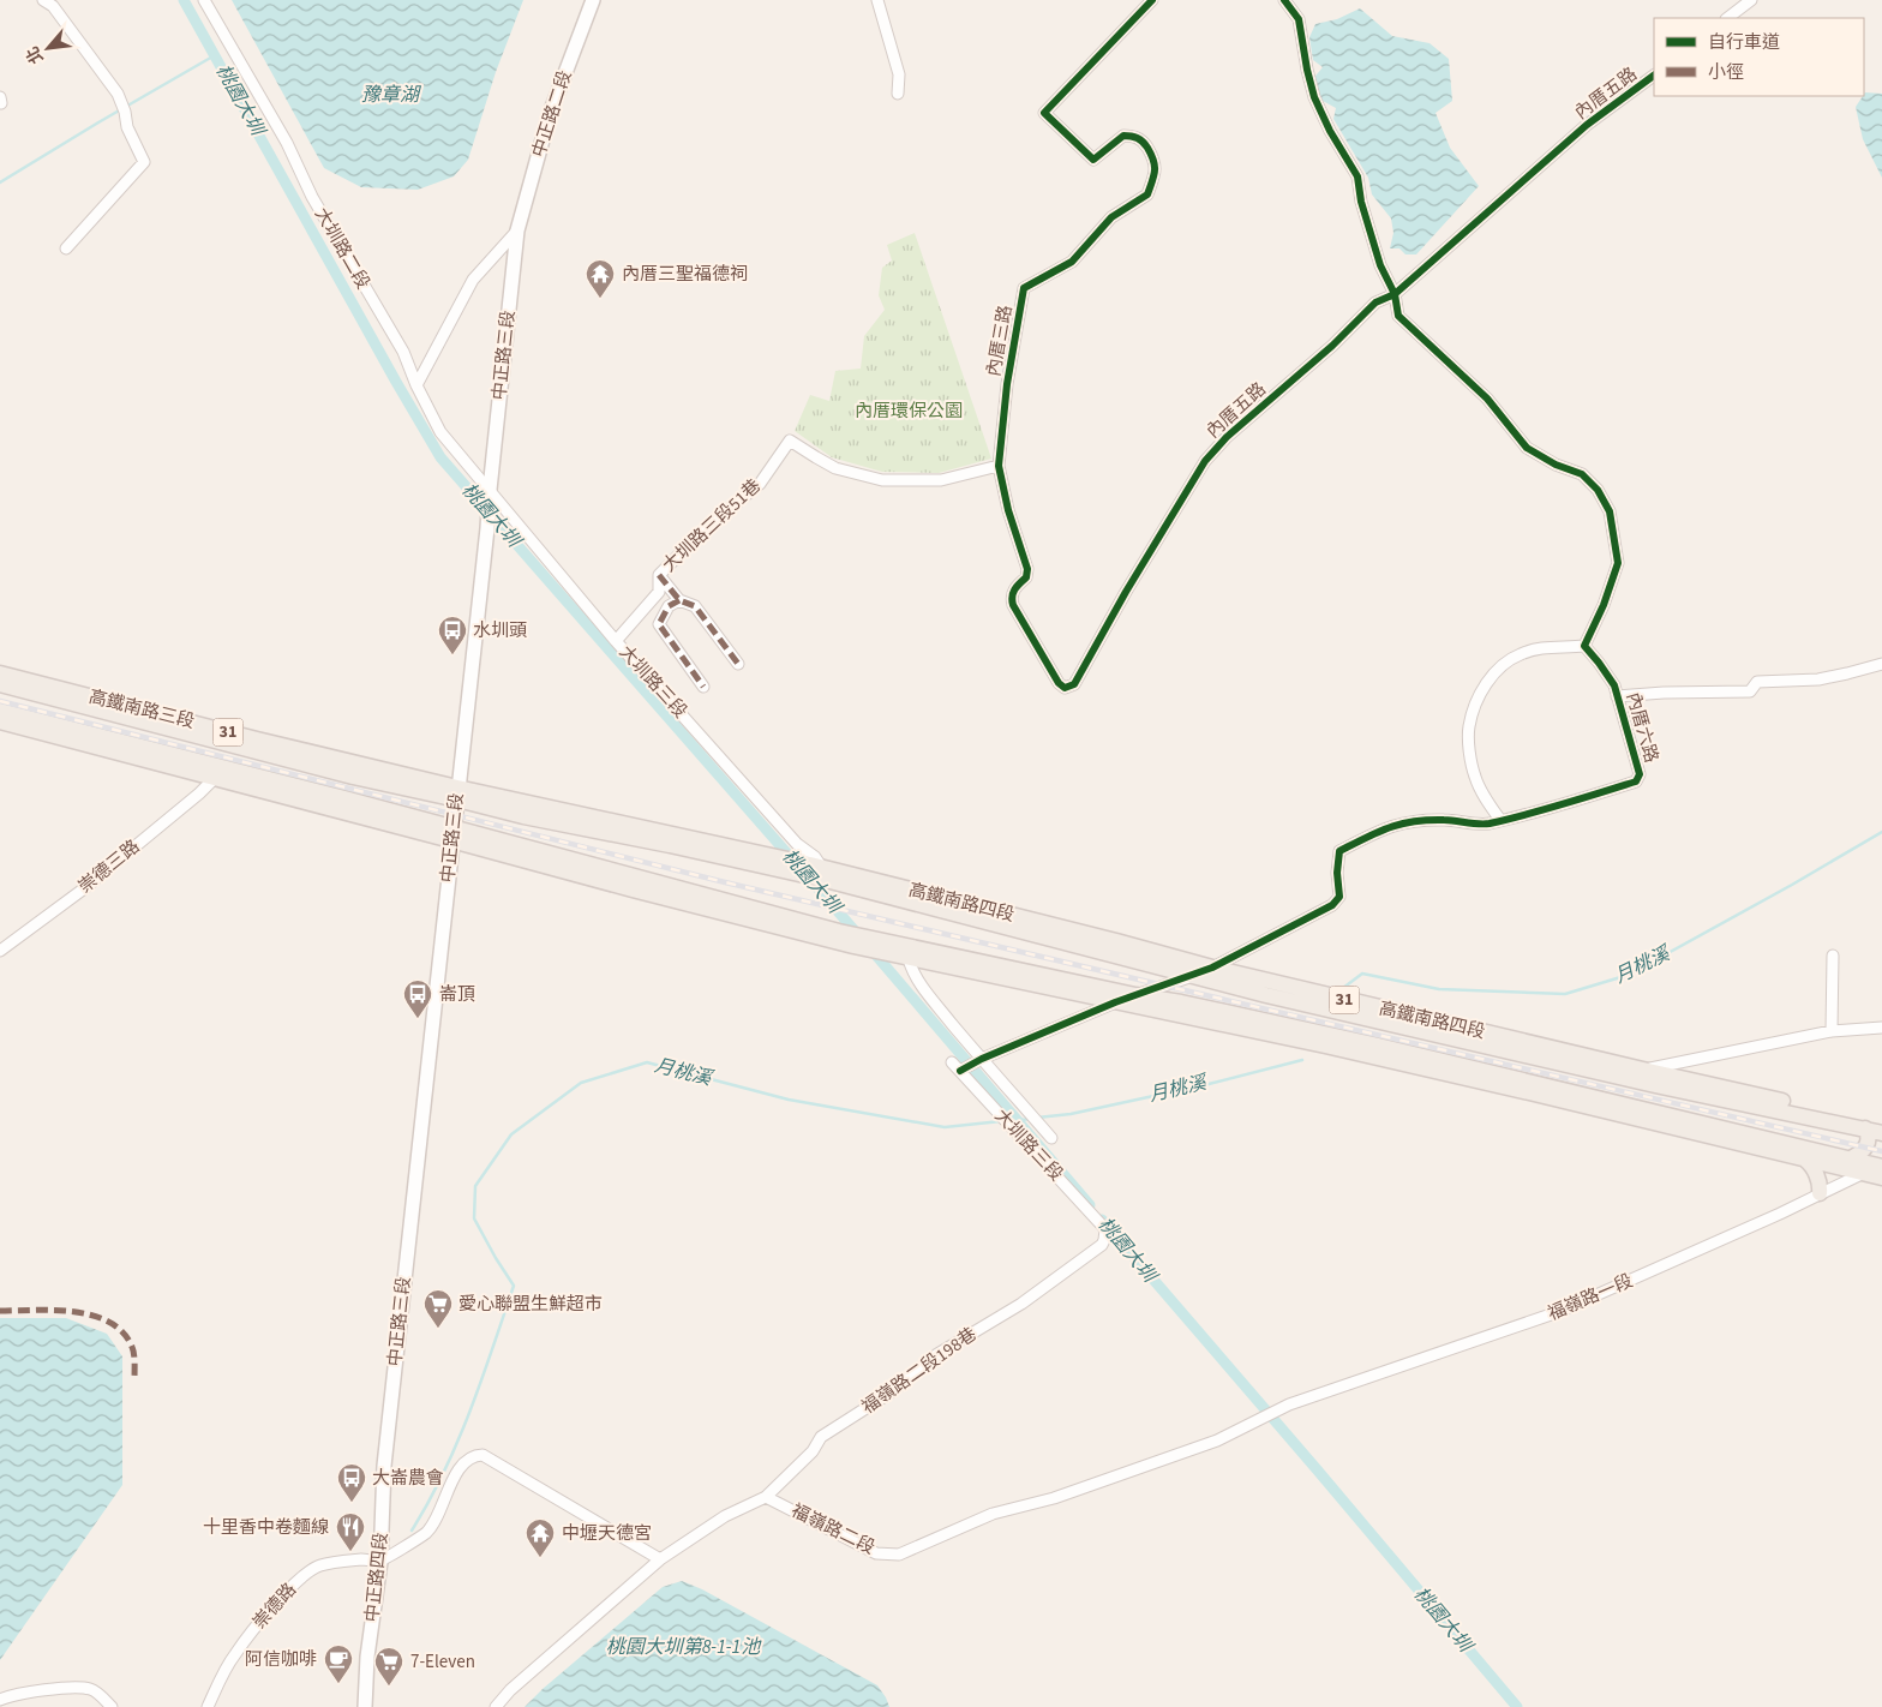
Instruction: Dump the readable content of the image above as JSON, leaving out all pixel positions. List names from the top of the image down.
{
  "streets": {
    "main road": [
      "中正路二段",
      "中正路三段",
      "高鐵南路三段",
      "31",
      "高鐵南路四段",
      "中正路四段"
    ],
    "street": [
      "內厝五路",
      "大圳路二段",
      "內厝三路",
      "大圳路三段51巷",
      "大圳路三段",
      "內厝六路",
      "崇德三路",
      "福嶺路一段",
      "福嶺路二段198巷",
      "福嶺路二段",
      "崇德路"
    ]
  },
  "crossings": [
    ["內厝五路", "內厝三路"],
    ["內厝五路", "大圳路三段51巷"],
    ["中正路二段", "中正路三段"],
    ["大圳路二段", "中正路三段"],
    ["大圳路二段", "大圳路三段"],
    ["內厝三路", "大圳路三段51巷"],
    ["中正路三段", "大圳路三段"],
    ["中正路三段", "高鐵南路三段"],
    ["中正路三段", "31"],
    ["中正路三段", "高鐵南路四段"],
    ["中正路三段", "中正路四段"],
    ["大圳路三段51巷", "大圳路三段"],
    ["大圳路三段", "31"],
    ["大圳路三段", "高鐵南路四段"],
    ["大圳路三段", "福嶺路二段198巷"],
    ["高鐵南路三段", "31"],
    ["高鐵南路三段", "高鐵南路四段"],
    ["內厝六路", "高鐵南路四段"],
    ["31", "崇德三路"],
    ["31", "高鐵南路四段"],
    ["31", "福嶺路一段"],
    ["高鐵南路四段", "福嶺路一段"],
    ["福嶺路一段", "福嶺路二段"],
    ["福嶺路二段198巷", "福嶺路二段"],
    ["中正路四段", "崇德路"]
  ],
  "water": [
    "豫章湖",
    "桃園大圳",
    "月桃溪",
    "桃園大圳第8-1-1池"
  ],
  "parks": ["內厝環保公園"],
  "places": {
    "temple": ["內厝三聖福德祠", "中壢天德宮"],
    "bus stop": ["水圳頭", "崙頂", "大崙農會"],
    "supermarket": ["愛心聯盟生鮮超市", "7-Eleven"],
    "restaurant": ["十里香中卷麵線"],
    "cafe": ["阿信咖啡"]
  },
  "legend": ["自行車道", "小徑"],
  "north": "bottom left"
}
